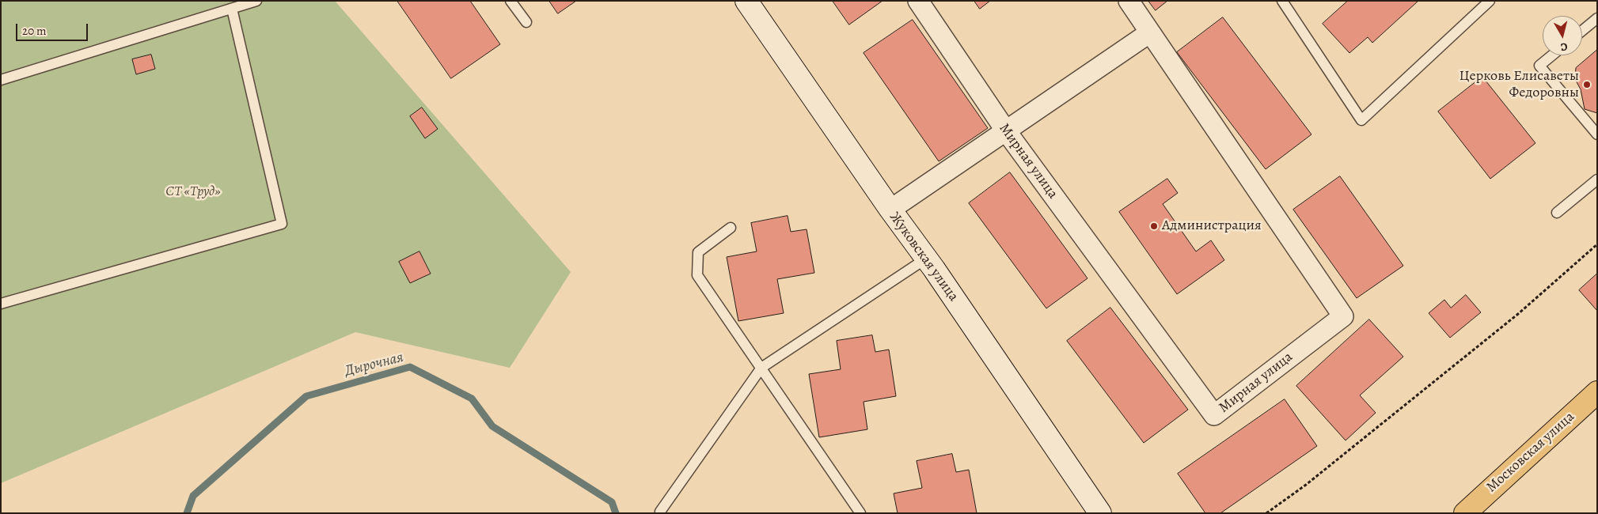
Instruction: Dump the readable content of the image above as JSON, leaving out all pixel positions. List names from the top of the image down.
{
  "streets": {
    "highway": ["Московская улица"],
    "main road": ["Жуковская улица"],
    "street": ["Мирная улица"]
  },
  "water": ["Дырочная"],
  "parks": ["СТ «Труд»"],
  "places": ["Церковь Елисаветы Федоровны", "Администрация"],
  "scale_bar": "20 m",
  "north": "bottom"
}
